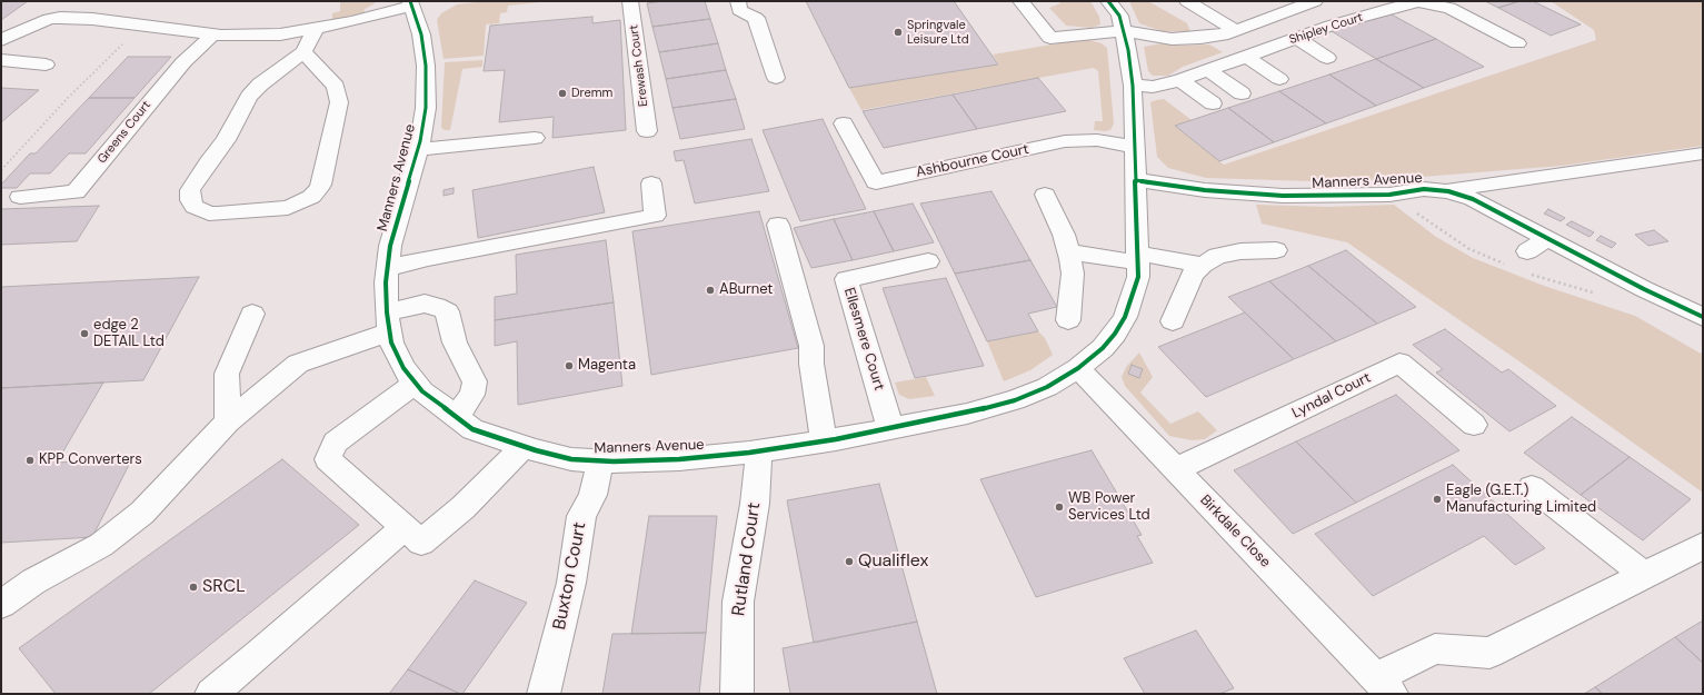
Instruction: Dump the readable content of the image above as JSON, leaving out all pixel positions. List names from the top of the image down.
{
  "streets": {
    "street": [
      "Shipley Court",
      "Erewash Court",
      "Greens Court",
      "Ashbourne Court",
      "Manners Avenue",
      "Ellesmere Court",
      "Lyndal Court",
      "Birkdale Close",
      "Rutland Court",
      "Buxton Court"
    ]
  },
  "crossings": [
    ["Shipley Court", "Manners Avenue"],
    ["Greens Court", "Manners Avenue"],
    ["Ashbourne Court", "Manners Avenue"],
    ["Manners Avenue", "Ellesmere Court"],
    ["Manners Avenue", "Birkdale Close"],
    ["Manners Avenue", "Rutland Court"],
    ["Manners Avenue", "Buxton Court"],
    ["Lyndal Court", "Birkdale Close"]
  ],
  "places": [
    "Springvale Leisure Ltd",
    "Dremm",
    "ABurnet",
    "edge 2 DETAIL Ltd",
    "Magenta",
    "KPP Converters",
    "Eagle (G.E.T.) Manufacturing Limited",
    "WB Power Services Ltd",
    "Qualiflex",
    "SRCL"
  ]
}
